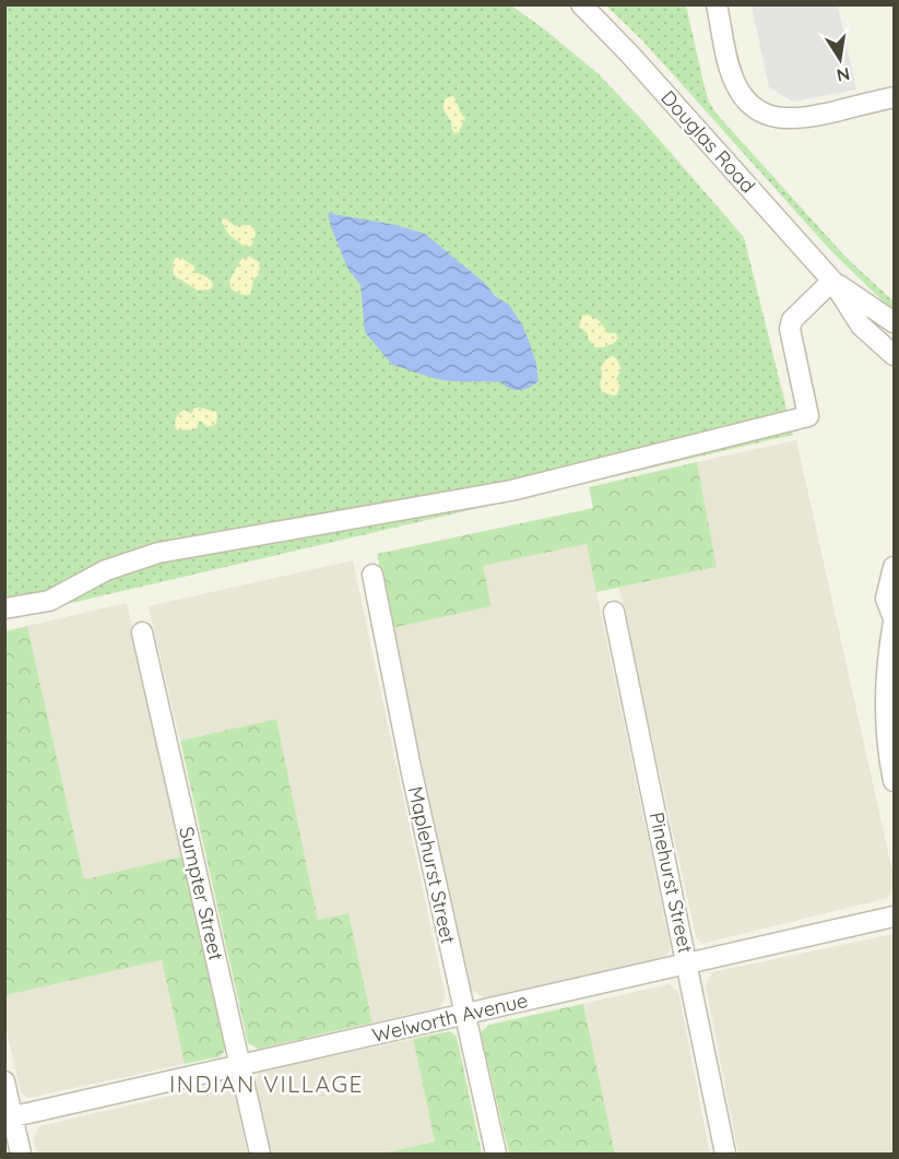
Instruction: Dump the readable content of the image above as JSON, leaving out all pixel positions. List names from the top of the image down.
{
  "streets": {
    "street": [
      "Douglas Road",
      "Maplehurst Street",
      "Pinehurst Street",
      "Sumpter Street",
      "Welworth Avenue"
    ]
  },
  "crossings": [
    ["Maplehurst Street", "Welworth Avenue"],
    ["Pinehurst Street", "Welworth Avenue"],
    ["Sumpter Street", "Welworth Avenue"]
  ],
  "districts": ["INDIAN VILLAGE"],
  "north": "bottom"
}
